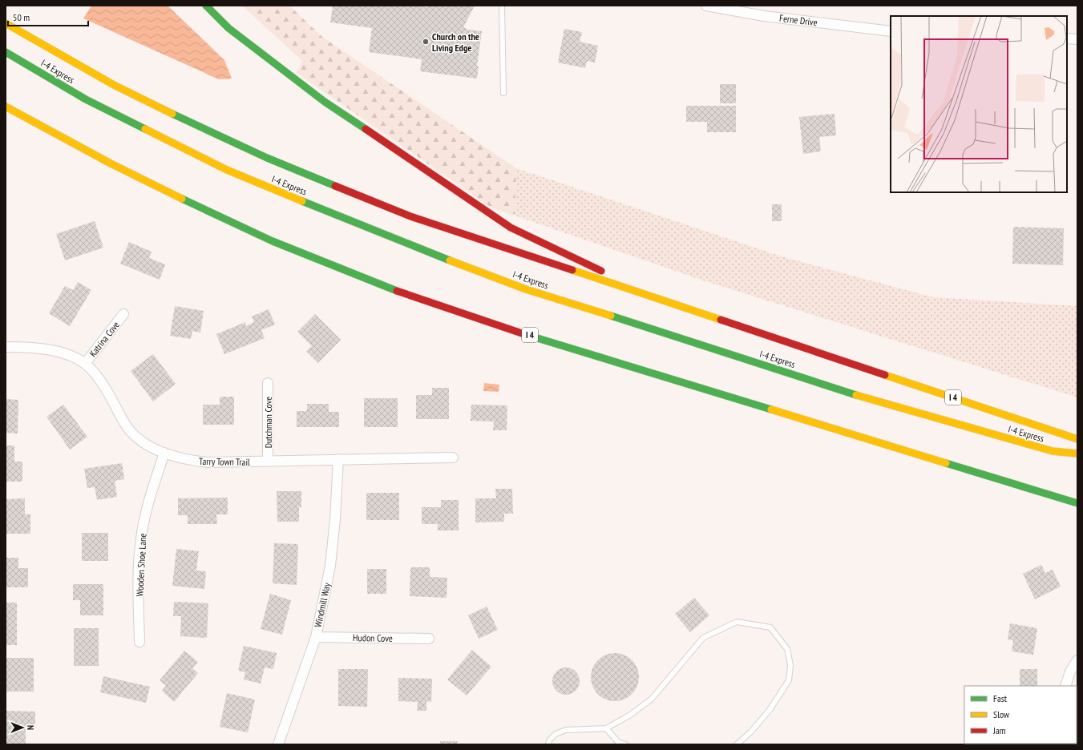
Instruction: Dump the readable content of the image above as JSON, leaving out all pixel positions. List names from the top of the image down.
{
  "streets": {
    "highway": ["I-4 Express", "I 4"],
    "street": [
      "Ferne Drive",
      "Katrina Cove",
      "Dutchman Cove",
      "Tarry Town Trail",
      "Wooden Shoe Lane",
      "Windmill Way",
      "Hudon Cove"
    ]
  },
  "crossings": [
    ["Katrina Cove", "Tarry Town Trail"],
    ["Dutchman Cove", "Tarry Town Trail"],
    ["Tarry Town Trail", "Wooden Shoe Lane"],
    ["Tarry Town Trail", "Windmill Way"],
    ["Windmill Way", "Hudon Cove"]
  ],
  "places": ["Church on the Living Edge"],
  "legend": ["Fast", "Slow", "Jam"],
  "scale_bar": "50 m",
  "north": "right"
}
